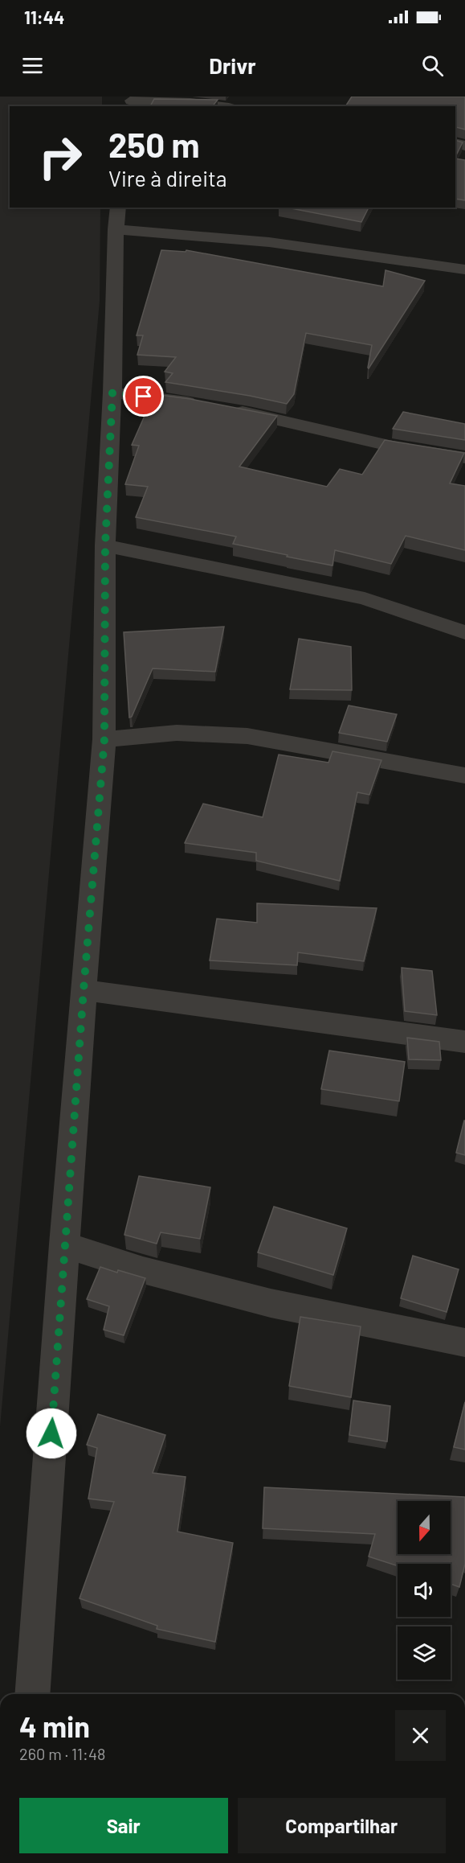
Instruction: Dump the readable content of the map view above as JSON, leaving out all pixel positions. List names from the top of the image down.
{
  "north": "bottom",
  "page": {
    "status": "11:44",
    "header": "Drivr",
    "turn": ["250 m", "Vire à direita"],
    "heading": ["4 min", "260 m · 11:48"],
    "buttons": ["Sair", "Compartilhar"]
  }
}
